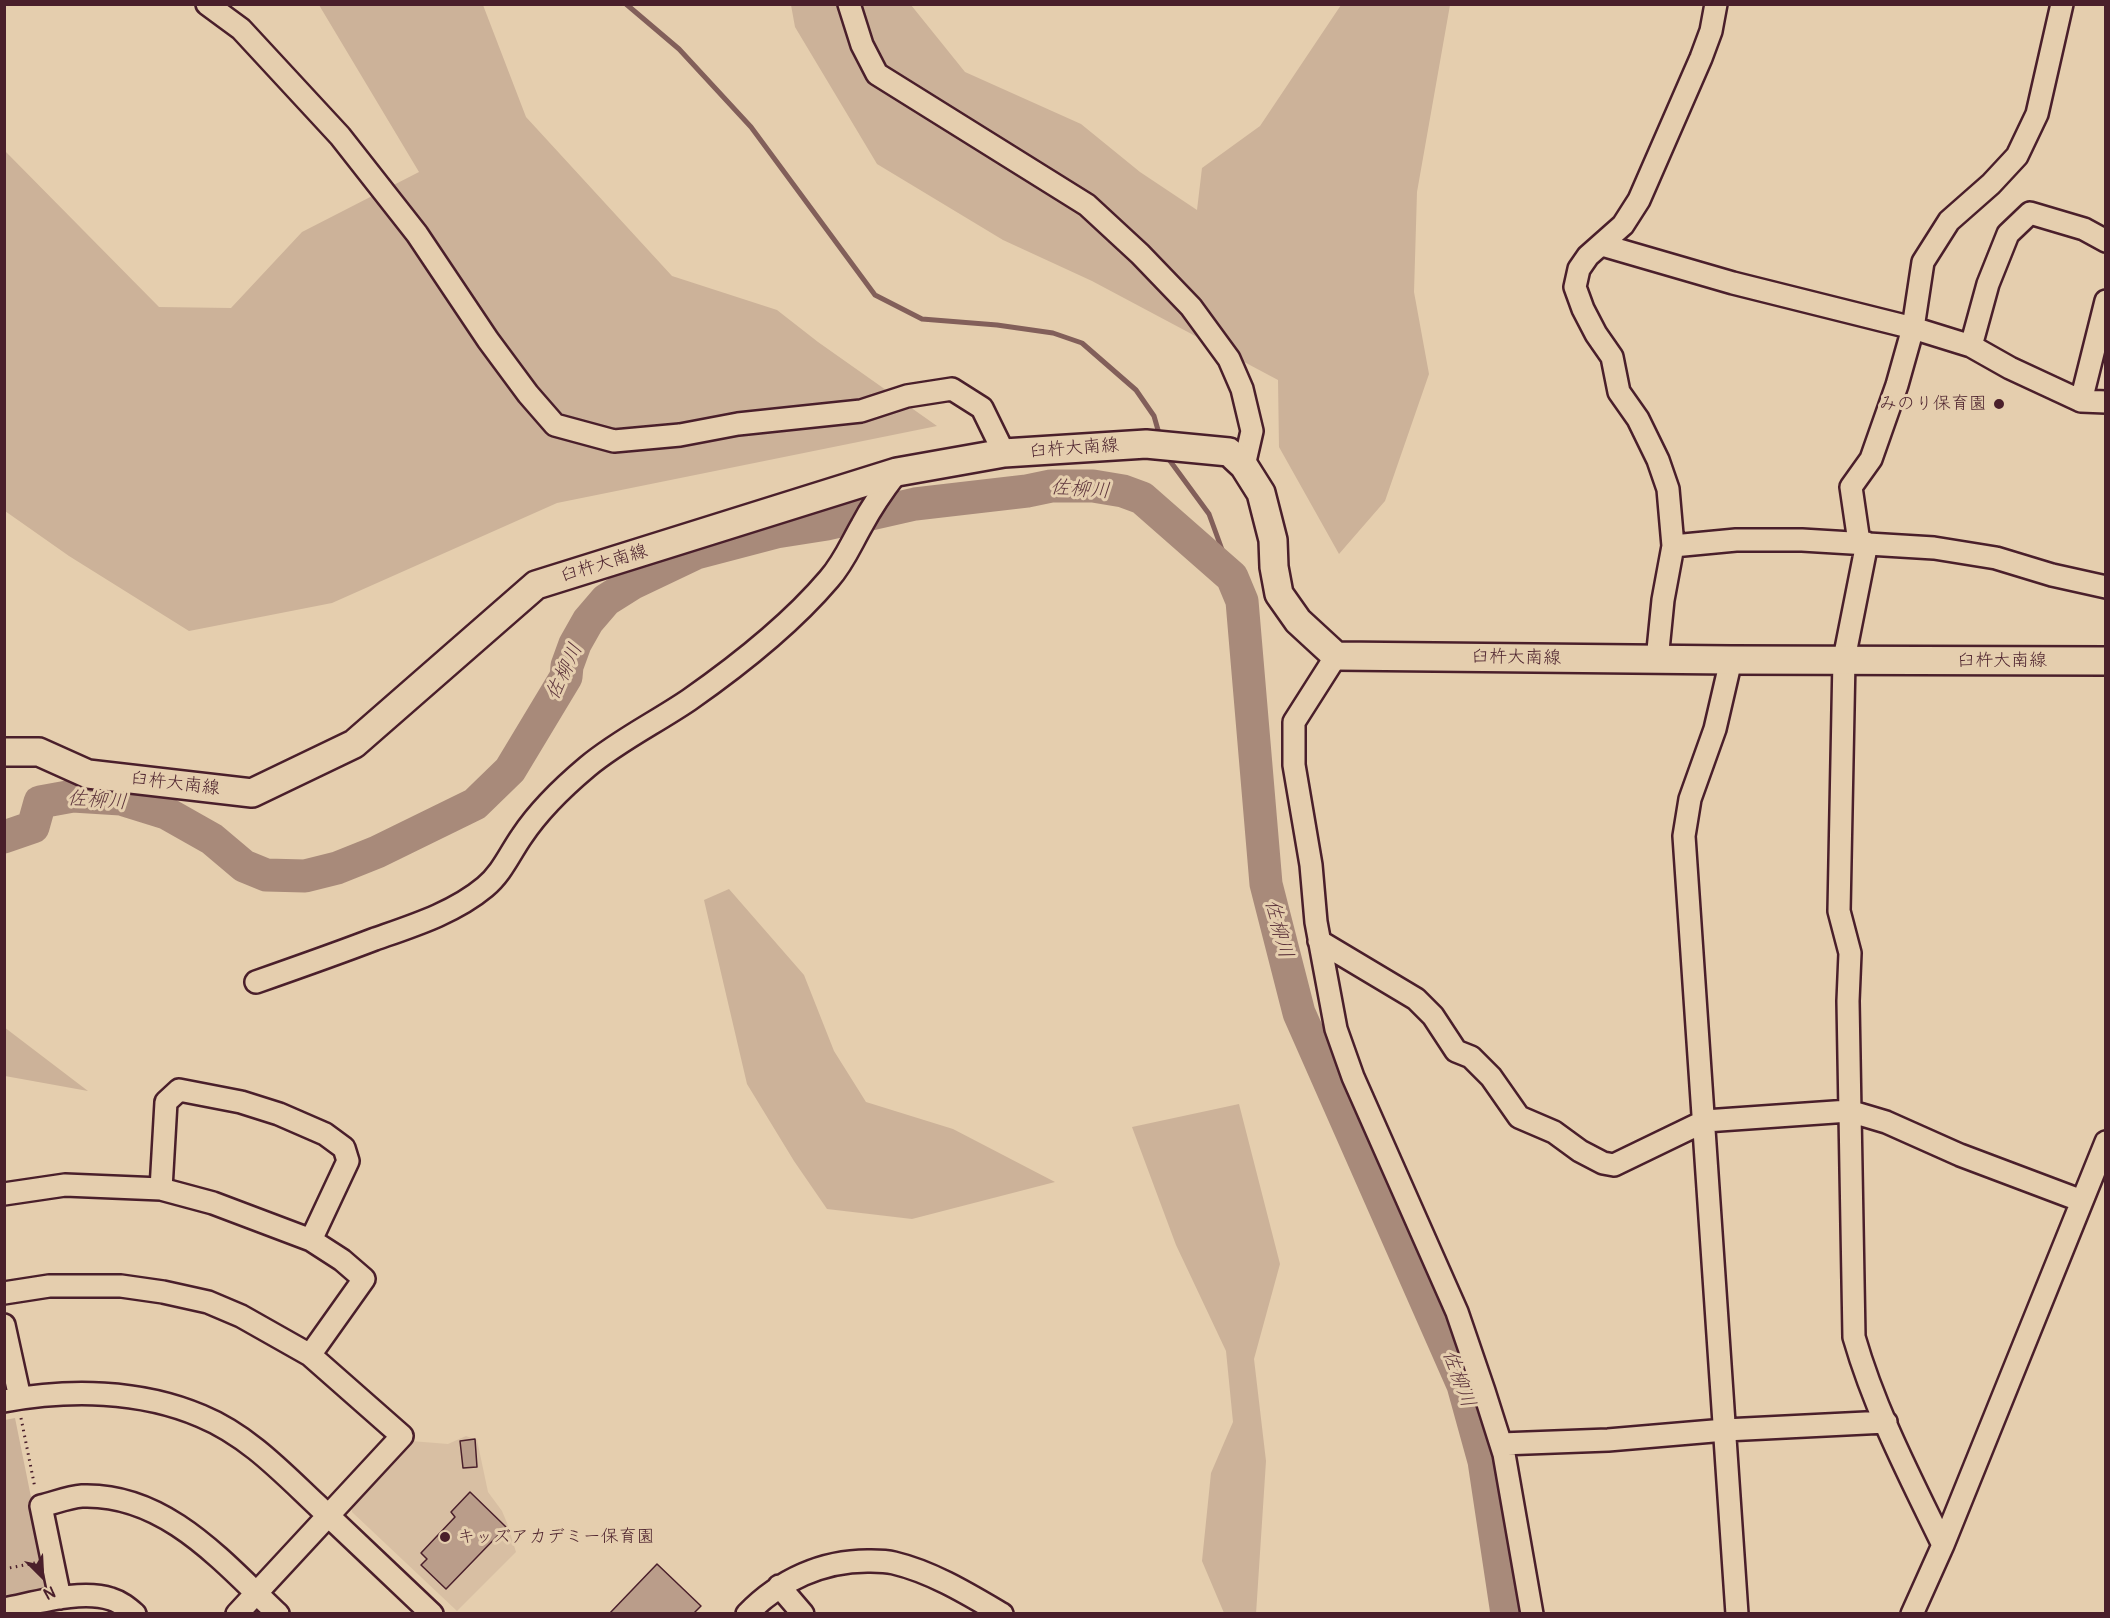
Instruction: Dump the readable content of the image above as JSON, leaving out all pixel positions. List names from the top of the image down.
{
  "streets": {
    "main road": ["臼杵大南線"]
  },
  "water": ["佐柳川"],
  "places": ["みのり保育園", "キッズアカデミー保育園"],
  "north": "bottom right"
}
